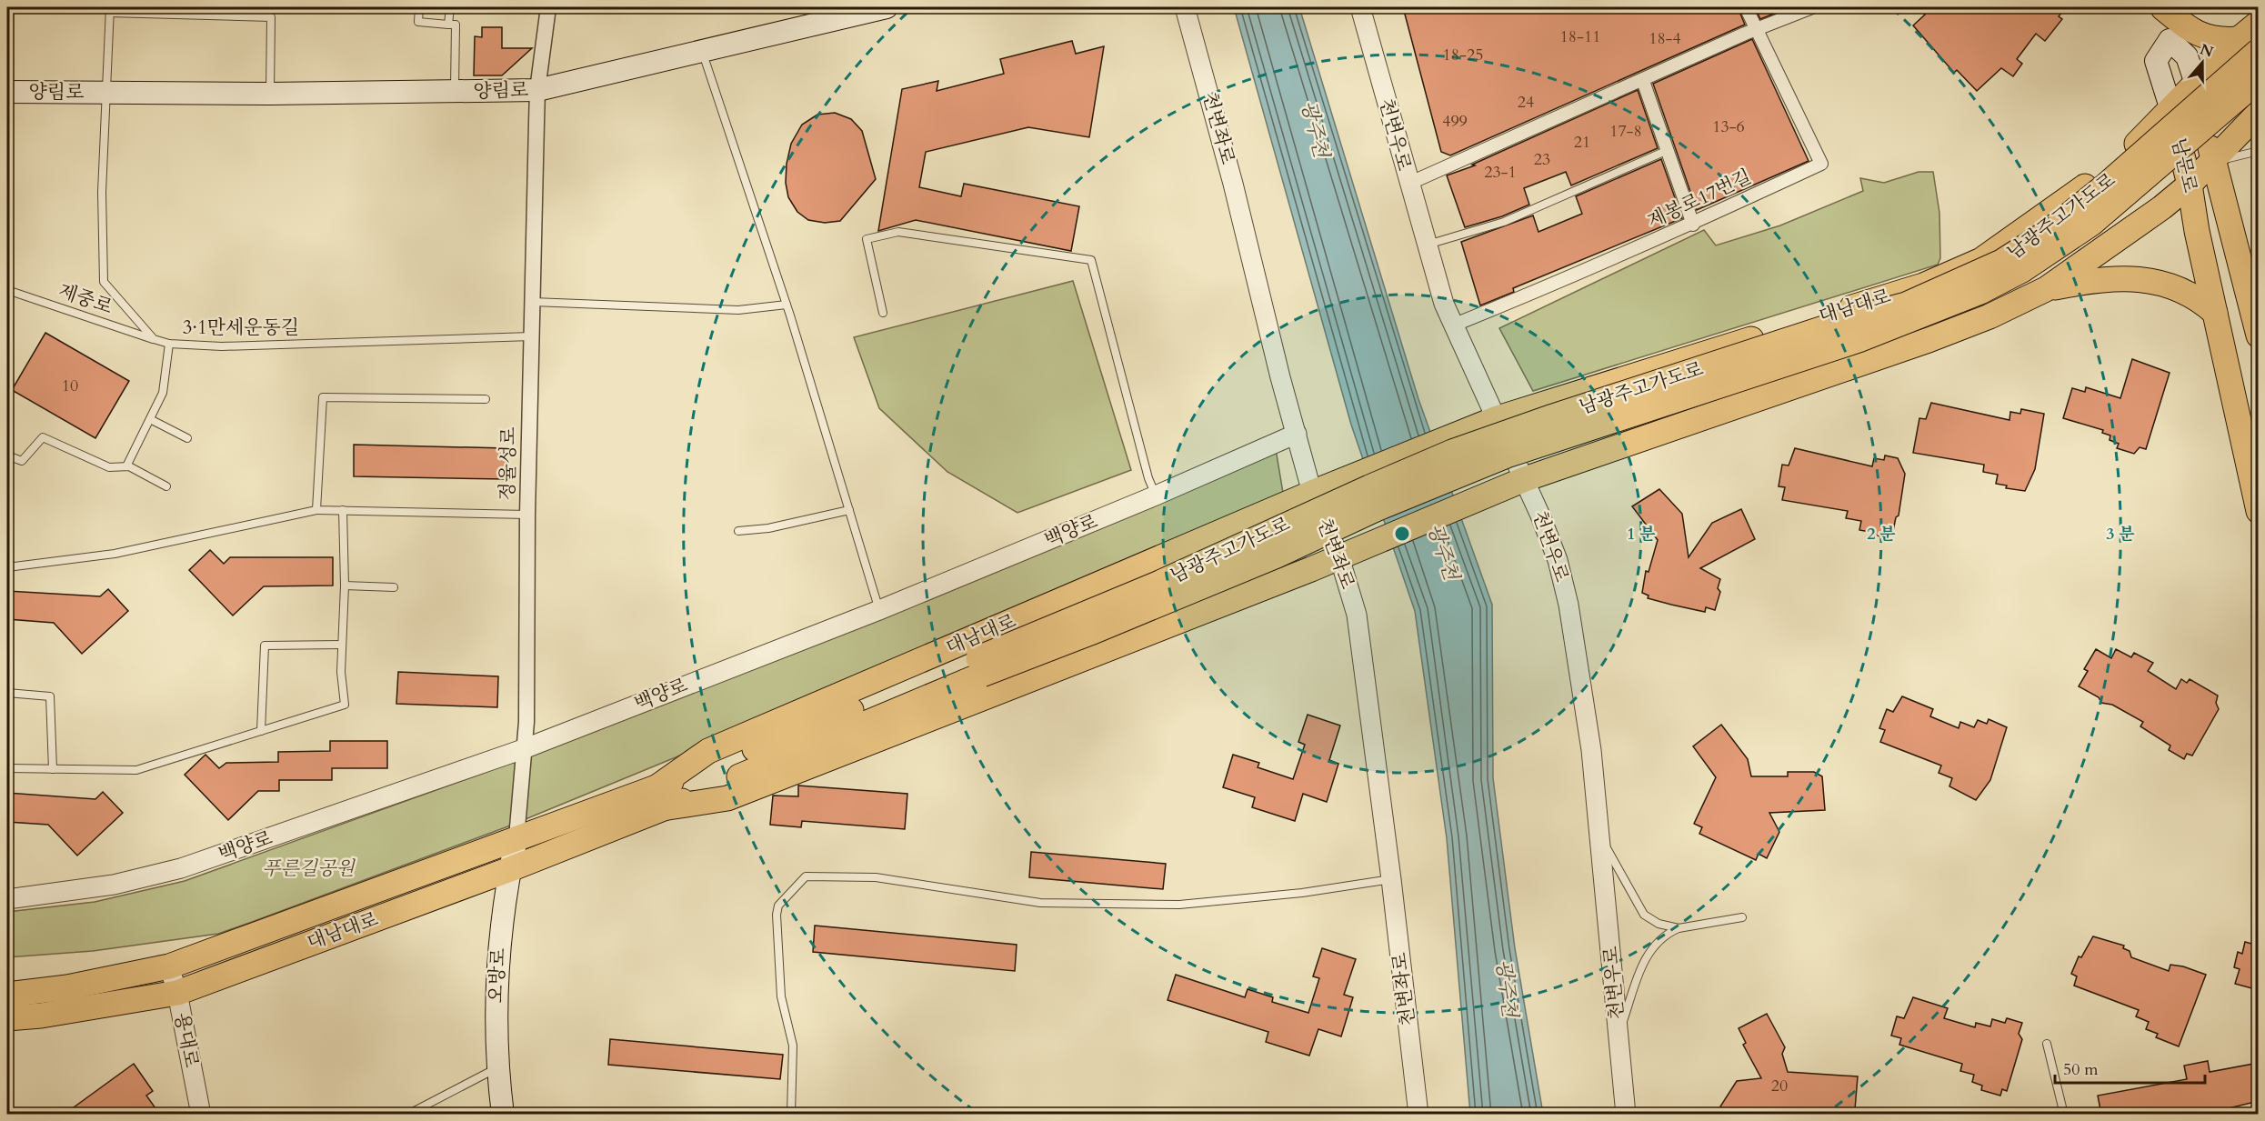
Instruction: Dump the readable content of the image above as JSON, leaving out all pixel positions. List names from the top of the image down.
{
  "streets": {
    "main road": [
      "양림로",
      "남문로",
      "남광주고가도로",
      "대남대로",
      "오방로"
    ],
    "street": [
      "천변좌로",
      "천변우로",
      "제봉로17번길",
      "정율성로",
      "백양로",
      "용대로"
    ],
    "lane": ["제중로", "3·1만세운동길"]
  },
  "crossings": [
    ["양림로", "정율성로"],
    ["천변좌로", "대남대로"],
    ["천변좌로", "백양로"],
    ["천변우로", "제봉로17번길"],
    ["천변우로", "대남대로"],
    ["남문로", "대남대로"],
    ["남광주고가도로", "대남대로"],
    ["제중로", "3·1만세운동길"],
    ["대남대로", "정율성로"],
    ["대남대로", "오방로"],
    ["대남대로", "용대로"],
    ["3·1만세운동길", "정율성로"],
    ["정율성로", "백양로"],
    ["정율성로", "오방로"]
  ],
  "water": ["광주천"],
  "parks": ["푸른길공원"],
  "house_numbers": [
    "18-11",
    "18-4",
    "18-25",
    "24",
    "499",
    "13-6",
    "17-8",
    "21",
    "23",
    "23-1",
    "10",
    "20"
  ],
  "scale_bar": "50 m",
  "north": "top",
  "rings": ["1 분", "2 분", "3 분"]
}
